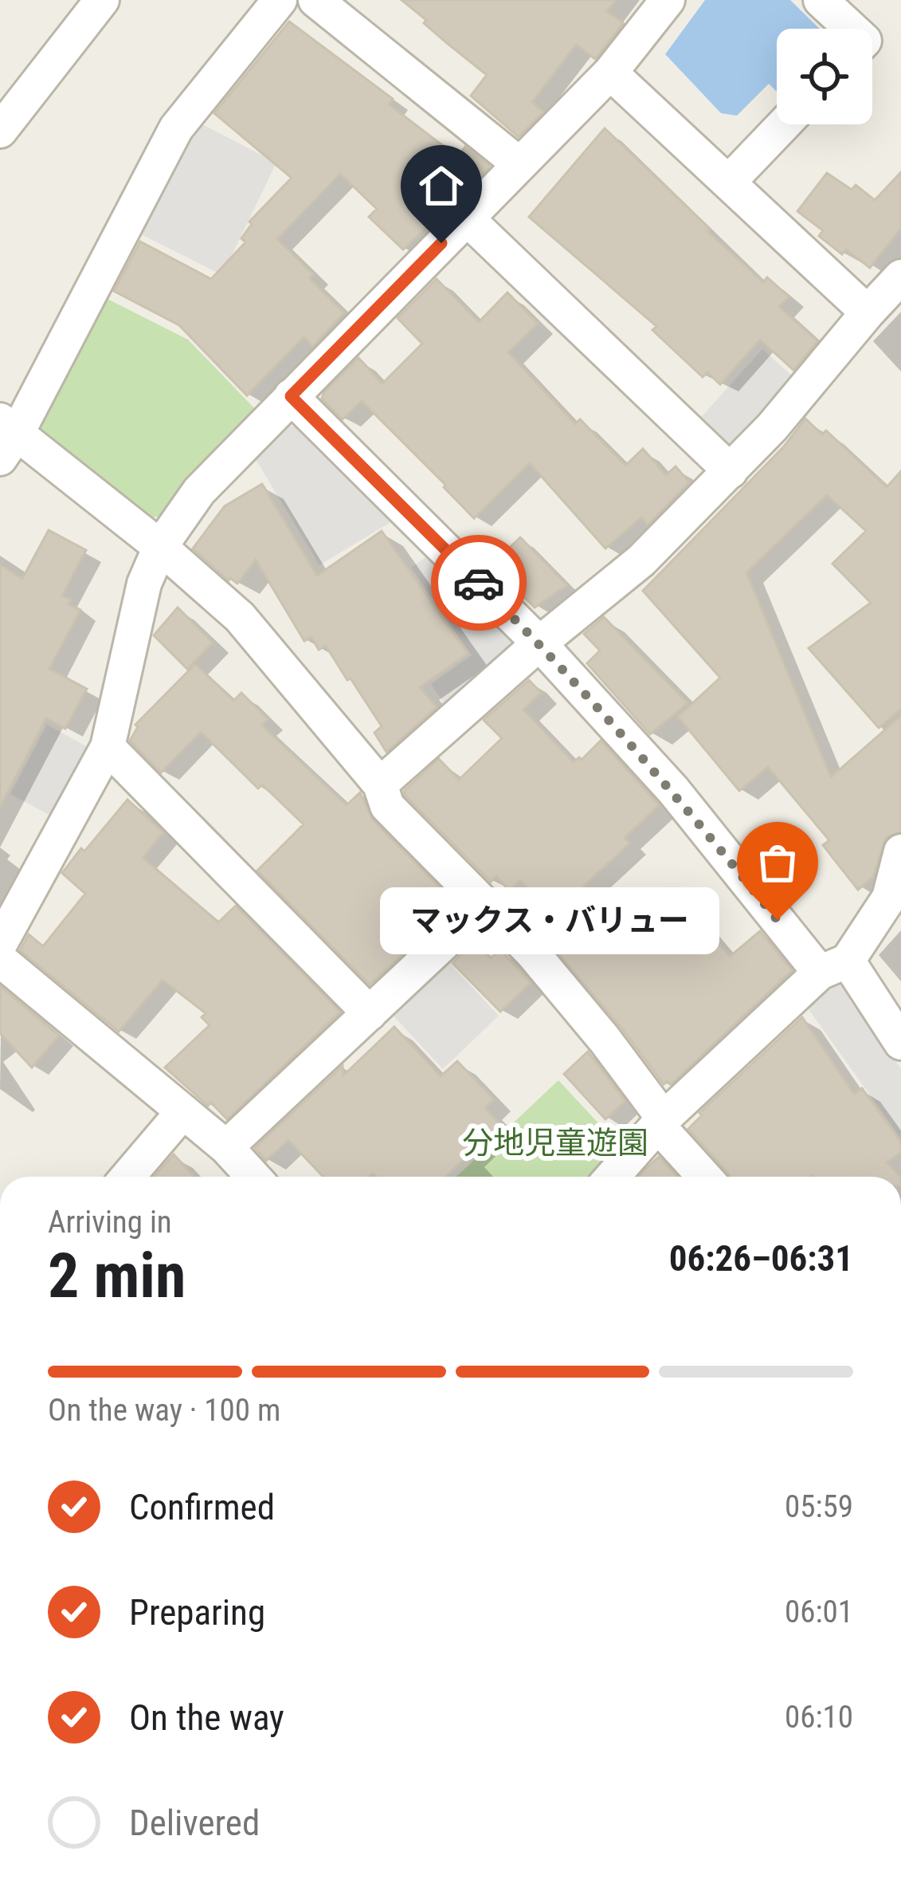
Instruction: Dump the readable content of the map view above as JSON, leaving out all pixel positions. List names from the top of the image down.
{
  "parks": ["分地児童遊園"],
  "places": ["マックス・バリュー"],
  "page": {
    "bubble": "マックス・バリュー",
    "heading": ["2 min", "Arriving in", "06:26–06:31"],
    "bar": "On the way · 100 m",
    "list": [
      ["Confirmed", "05:59"],
      ["Preparing", "06:01"],
      ["On the way", "06:10"],
      "Delivered"
    ]
  }
}
